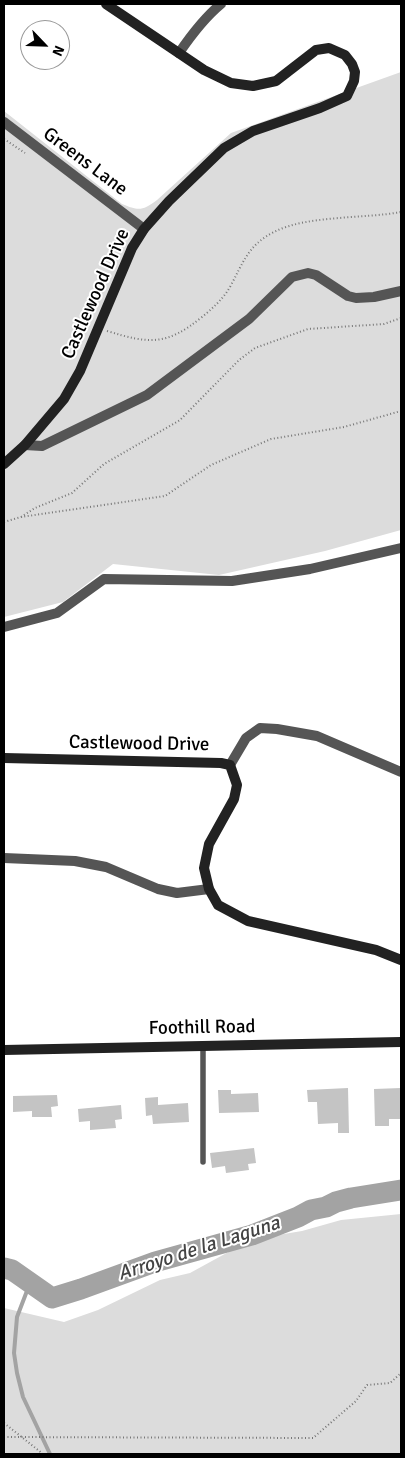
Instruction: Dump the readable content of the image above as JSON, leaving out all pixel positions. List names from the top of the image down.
{
  "streets": {
    "street": ["Greens Lane", "Castlewood Drive", "Foothill Road"]
  },
  "crossings": [
    ["Greens Lane", "Castlewood Drive"]
  ],
  "water": ["Arroyo de la Laguna"],
  "north": "bottom right"
}
